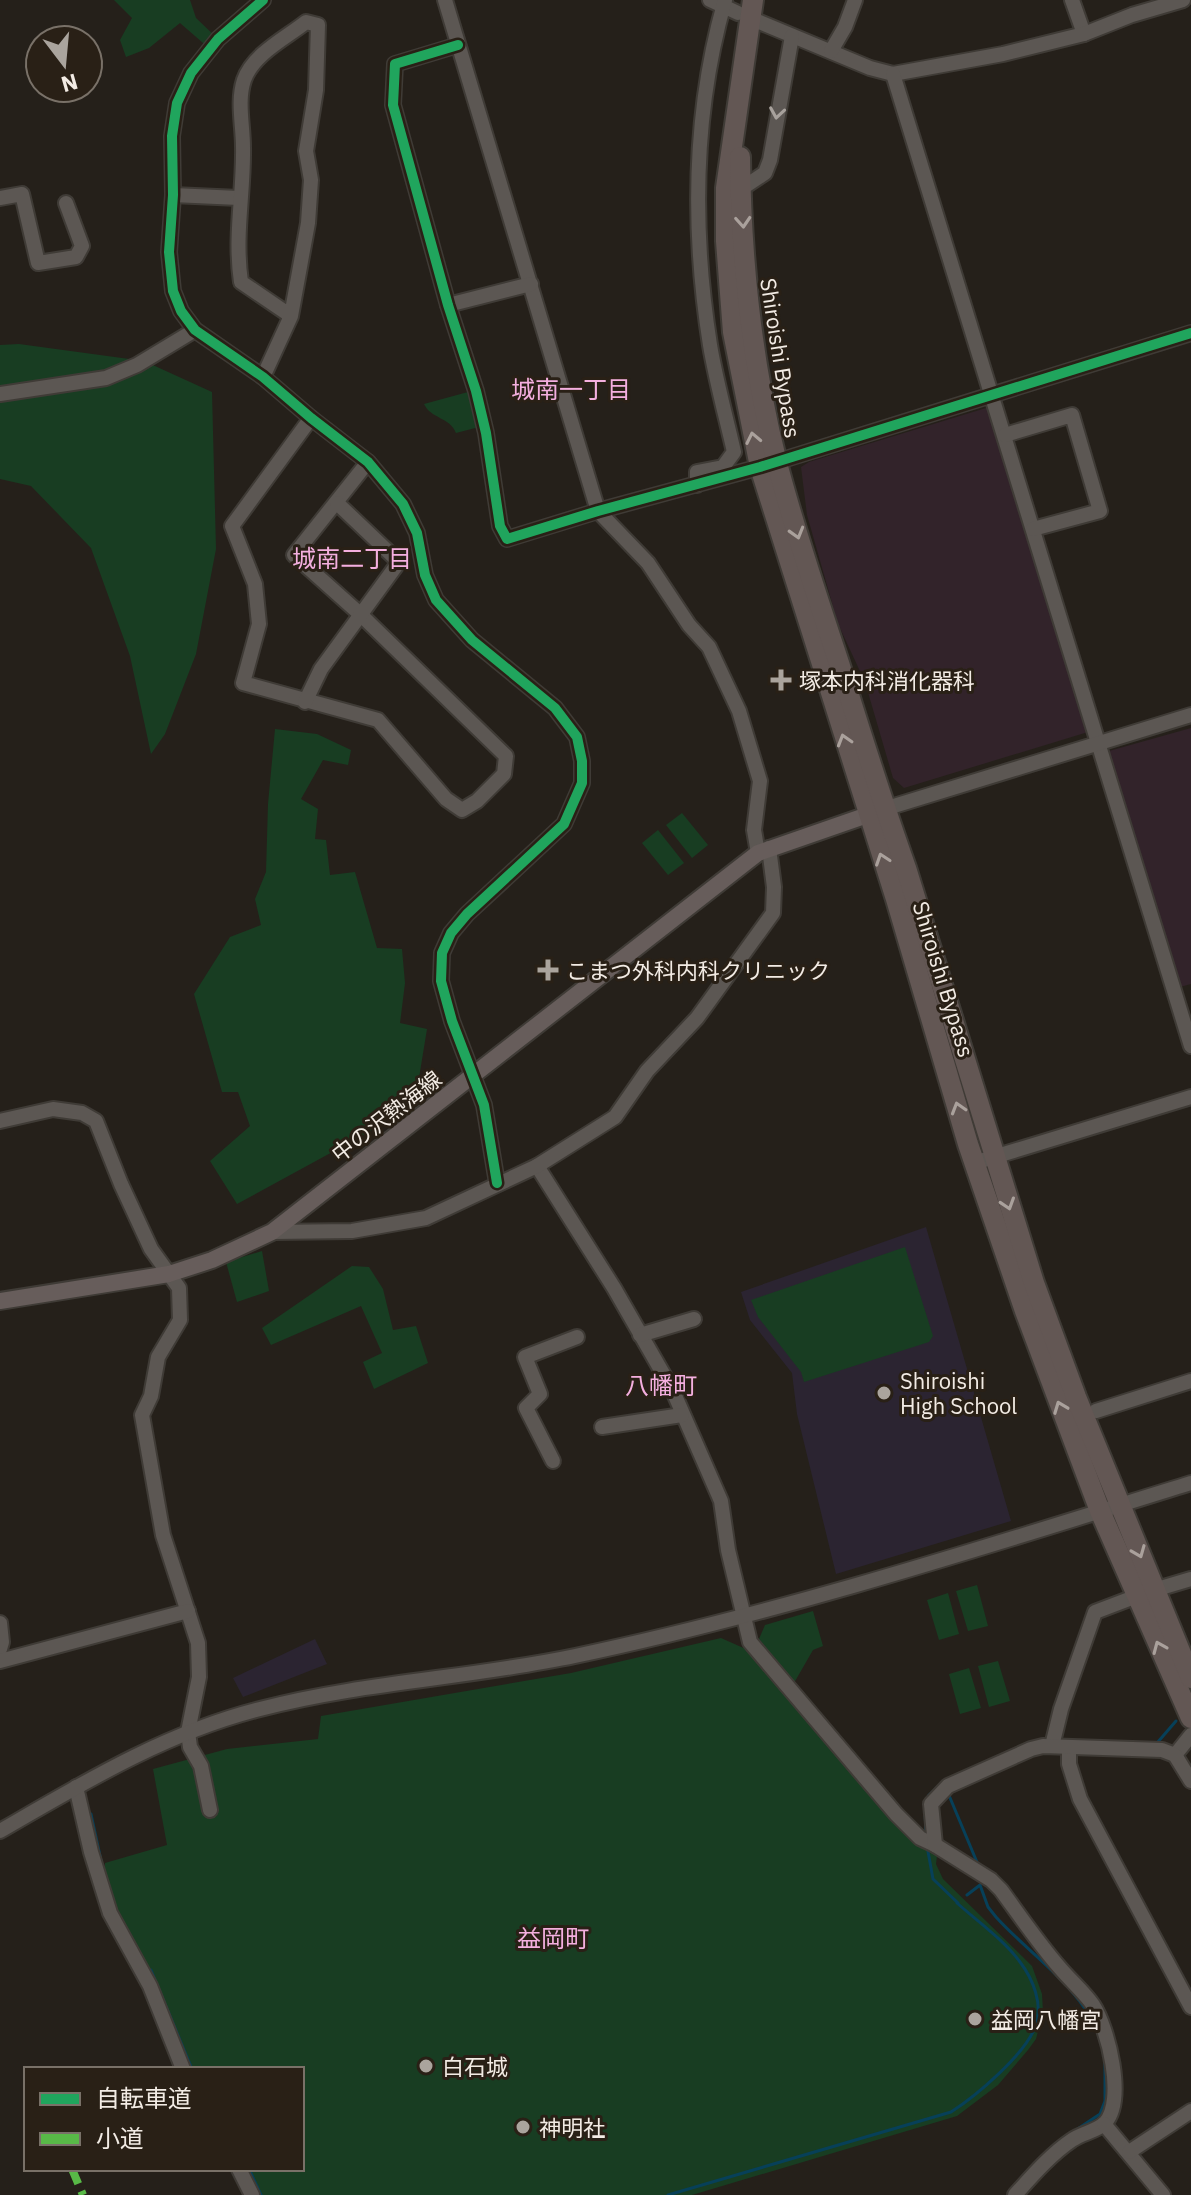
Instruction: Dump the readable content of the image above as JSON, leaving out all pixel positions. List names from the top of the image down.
{
  "streets": {
    "highway": ["Shiroishi Bypass"],
    "main road": ["中の沢熱海線"]
  },
  "crossings": [
    ["Shiroishi Bypass", "中の沢熱海線"]
  ],
  "districts": [
    "城南一丁目",
    "城南二丁目",
    "八幡町",
    "益岡町"
  ],
  "places": {
    "health": ["塚本内科消化器科", "こまつ外科内科クリニック"],
    "other": [
      "Shiroishi High School",
      "益岡八幡宮",
      "白石城",
      "神明社"
    ]
  },
  "legend": ["自転車道", "小道"],
  "north": "bottom"
}
